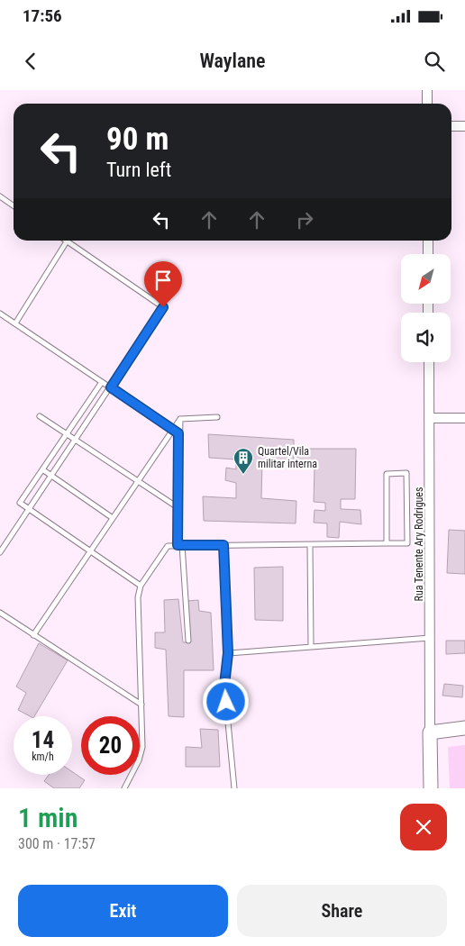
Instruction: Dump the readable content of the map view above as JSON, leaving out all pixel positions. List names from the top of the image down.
{
  "streets": {
    "street": ["Rua Tenente Ary Rodrigues"]
  },
  "places": {
    "building": ["Quartel/Vila militar interna"]
  },
  "north": "bottom left",
  "page": {
    "status": "17:56",
    "header": "Waylane",
    "turn": ["90 m", "Turn left"],
    "speed": "14 km/h",
    "limit": "20",
    "heading": ["1 min", "300 m · 17:57"],
    "buttons": ["Exit", "Share"]
  }
}
